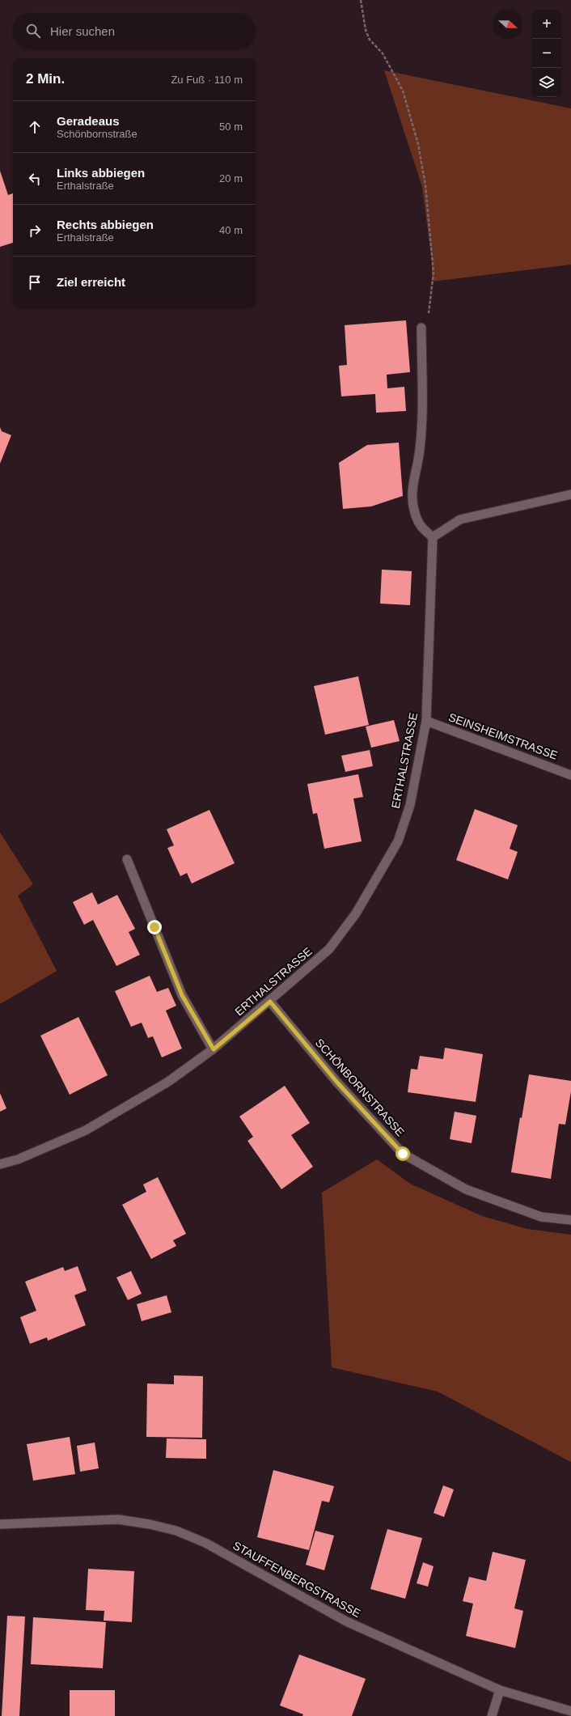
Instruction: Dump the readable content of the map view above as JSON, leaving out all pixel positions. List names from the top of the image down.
{
  "streets": {
    "street": [
      "SEINSHEIMSTRASSE",
      "ERTHALSTRASSE",
      "SCHÖNBORNSTRASSE",
      "STAUFFENBERGSTRASSE"
    ]
  },
  "crossings": [
    ["SEINSHEIMSTRASSE", "ERTHALSTRASSE"],
    ["ERTHALSTRASSE", "SCHÖNBORNSTRASSE"]
  ],
  "north": "right",
  "page": {
    "map_buttons": ["+", "−"],
    "search": "Hier suchen",
    "heading": ["2 Min.", "Zu Fuß · 110 m"],
    "list": [
      ["Geradeaus", "Schönbornstraße", "50 m"],
      ["Links abbiegen", "Erthalstraße", "20 m"],
      ["Rechts abbiegen", "Erthalstraße", "40 m"],
      "Ziel erreicht"
    ]
  }
}
